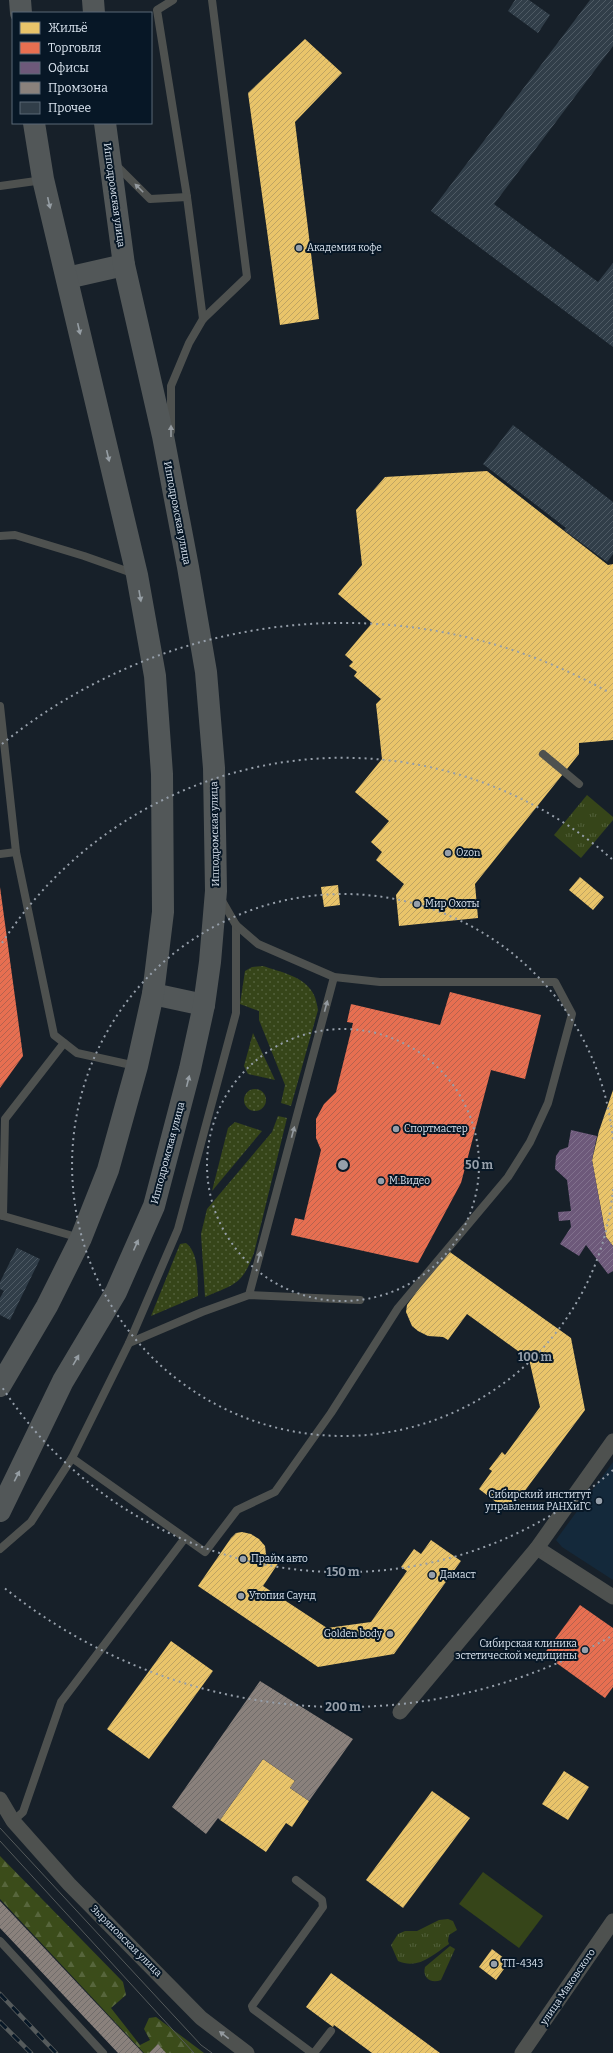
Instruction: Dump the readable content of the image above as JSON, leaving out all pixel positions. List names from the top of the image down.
{
  "streets": {
    "highway": ["Ипподромская улица"],
    "street": ["Зыряновская улица", "улица Маковского"]
  },
  "one_way": ["Зыряновская улица"],
  "places": [
    "Академия кофе",
    "Ozon",
    "Мир Охоты",
    "Спортмастер",
    "М.Видео",
    "Сибирский институт управления РАНХиГС",
    "Прайм авто",
    "Дамаст",
    "Утопия Саунд",
    "Golden body",
    "Сибирская клиника эстетической медицины",
    "ТП-4343"
  ],
  "legend": [
    "Жильё",
    "Торговля",
    "Офисы",
    "Промзона",
    "Прочее"
  ],
  "rings": [
    "50 m",
    "100 m",
    "150 m",
    "200 m"
  ]
}
